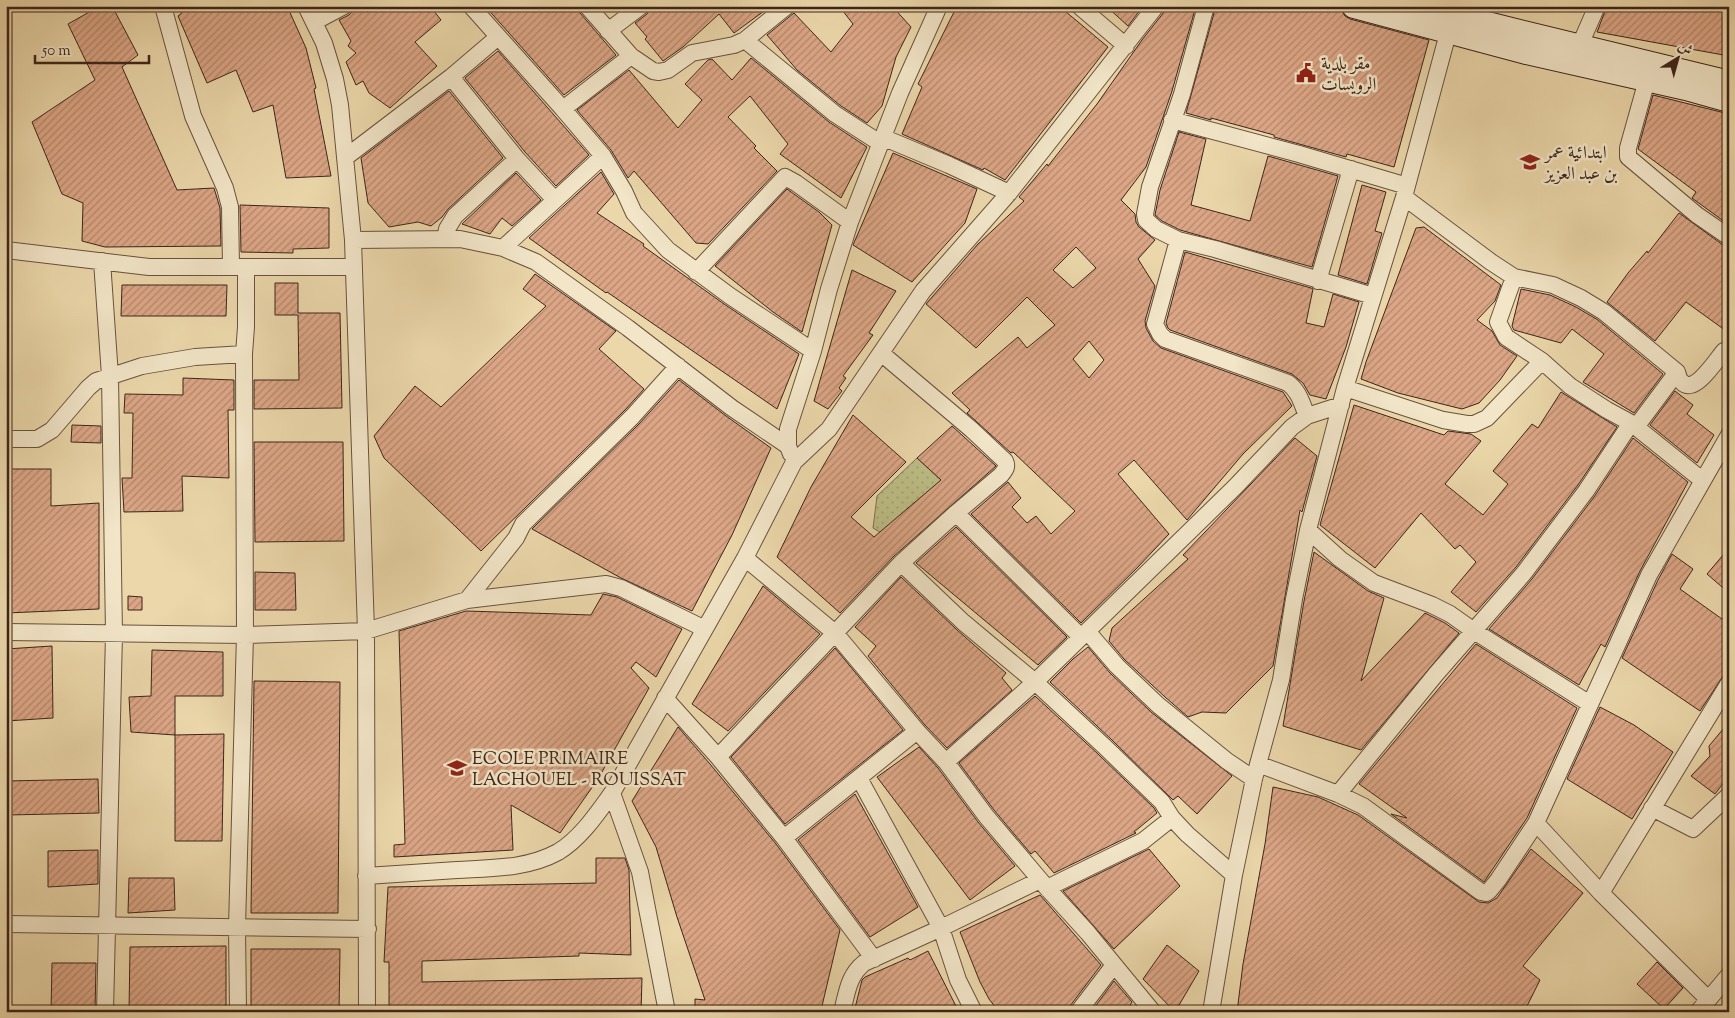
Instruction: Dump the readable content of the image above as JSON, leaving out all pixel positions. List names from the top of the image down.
{
  "places": {
    "public building": ["مقر بلدية الرويسات"],
    "school or university": ["ابتدائية عمر بن عبد العزيز", "ECOLE PRIMAIRE LACHOUEL - ROUISSAT"]
  },
  "scale_bar": "50 m",
  "north": "top right"
}
